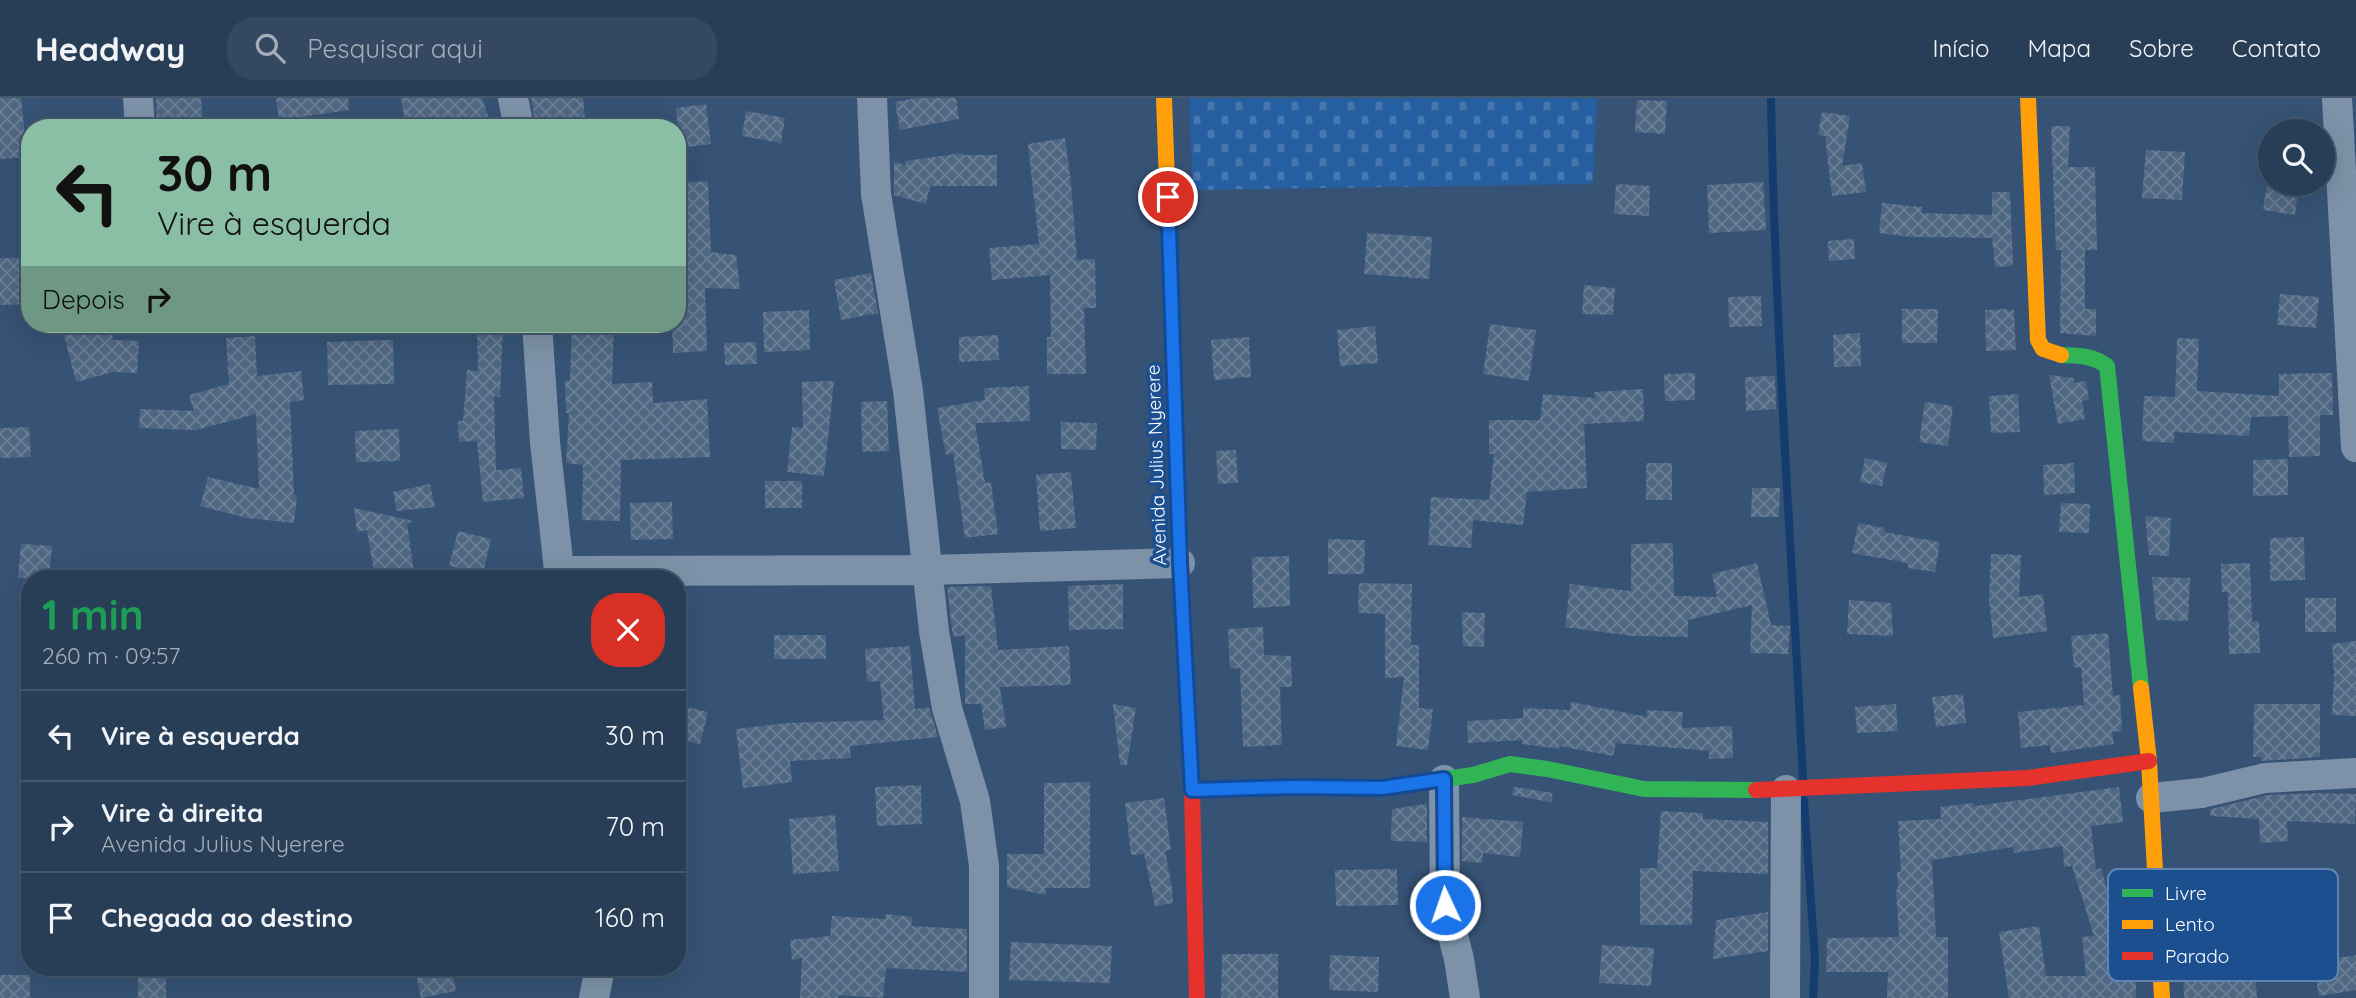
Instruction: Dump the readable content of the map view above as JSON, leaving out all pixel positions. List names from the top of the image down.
{
  "streets": {
    "street": ["Avenida Julius Nyerere"]
  },
  "legend": ["Livre", "Lento", "Parado"],
  "page": {
    "header": "Headway",
    "search": "Pesquisar aqui",
    "nav": [
      "Início",
      "Mapa",
      "Sobre",
      "Contato"
    ],
    "turn": ["30 m", "Vire à esquerda"],
    "then": "Depois",
    "heading": ["1 min", "260 m · 09:57"],
    "list": [
      {
        "name": "Vire à esquerda",
        "value": "30 m"
      },
      {
        "name": "Vire à direita",
        "note": "Avenida Julius Nyerere",
        "value": "70 m"
      },
      {
        "name": "Chegada ao destino",
        "value": "160 m"
      }
    ]
  }
}
